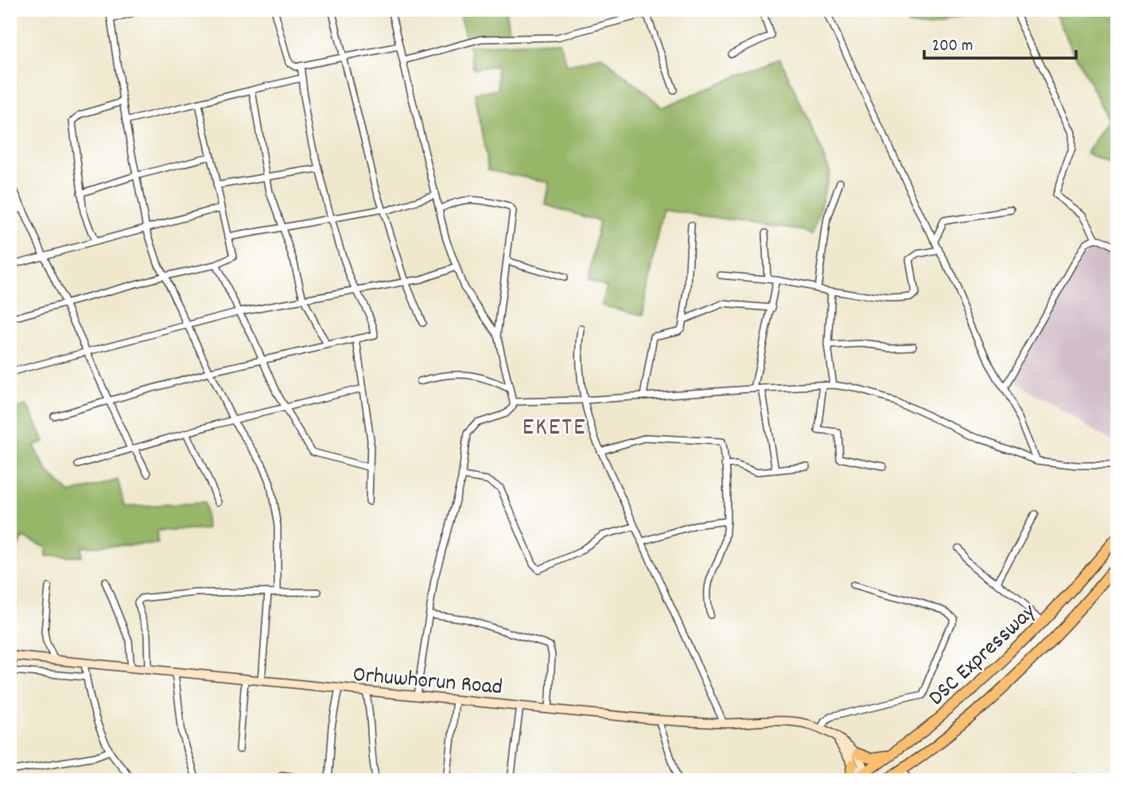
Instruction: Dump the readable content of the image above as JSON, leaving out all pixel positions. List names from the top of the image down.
{
  "streets": {
    "main road": ["DSC Expressway"],
    "street": ["Orhuwhorun Road"]
  },
  "districts": ["EKETE"],
  "scale_bar": "200 m"
}
